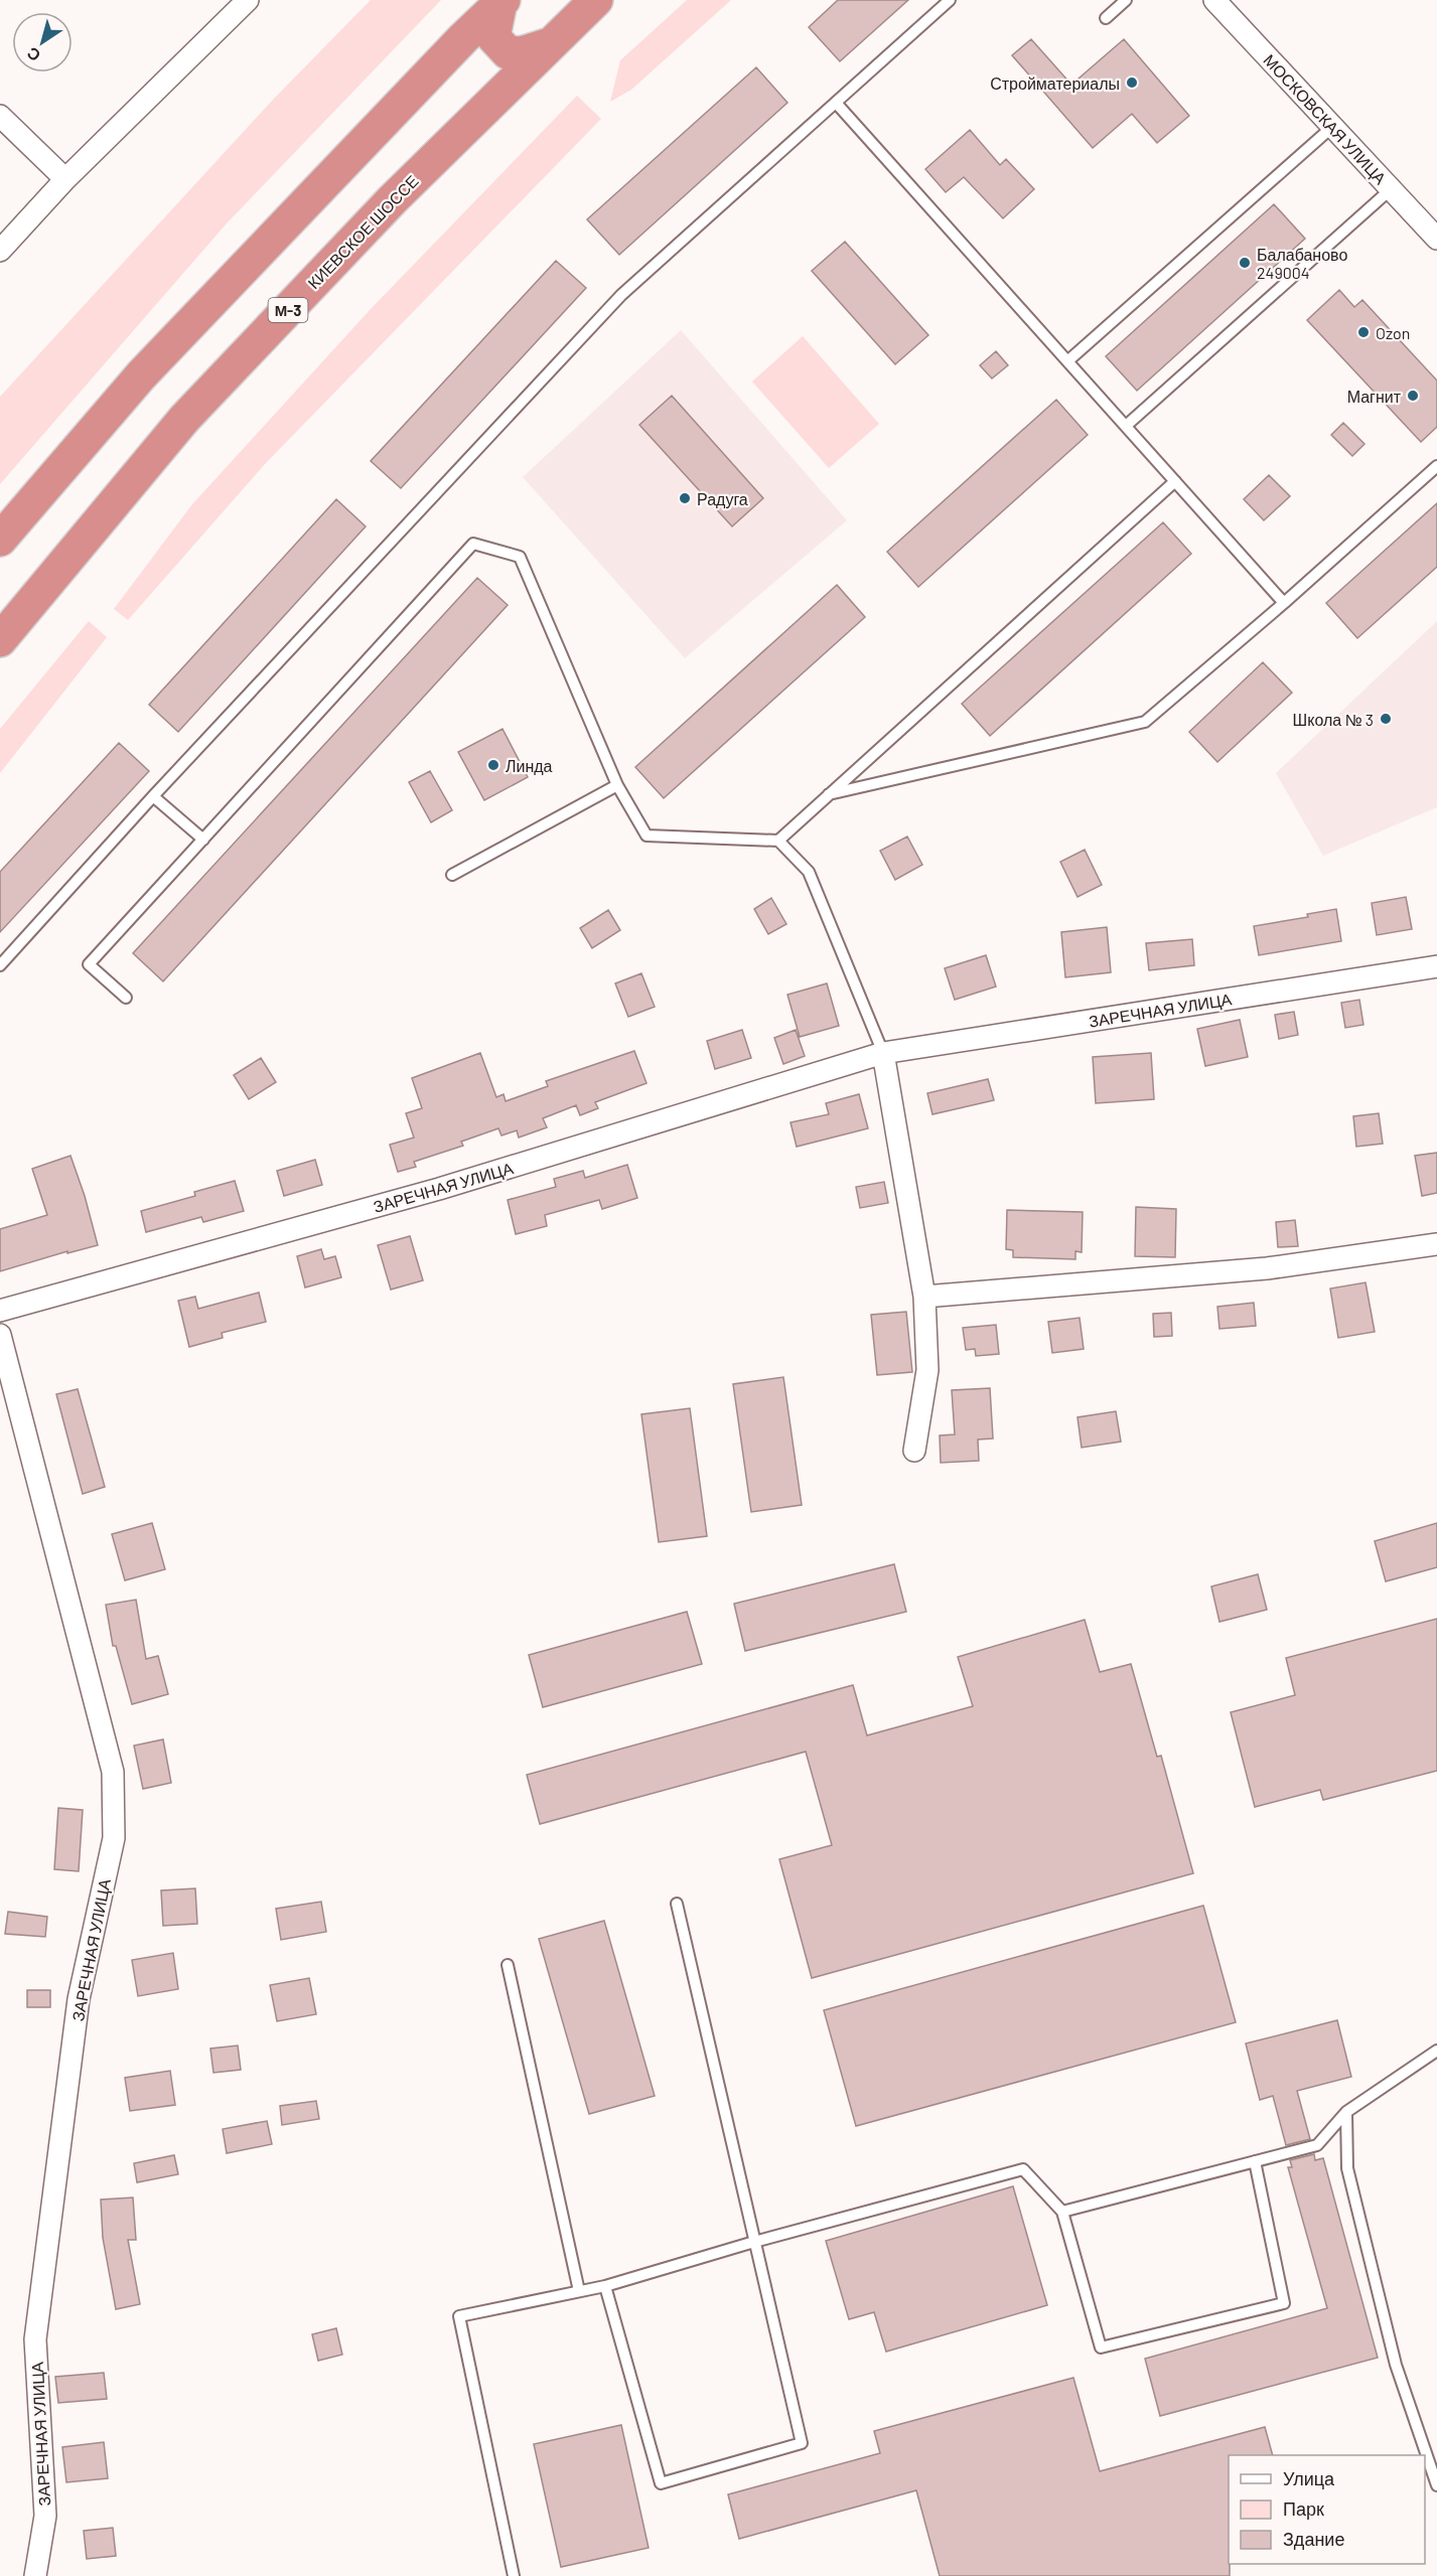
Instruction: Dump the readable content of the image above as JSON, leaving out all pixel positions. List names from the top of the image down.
{
  "streets": {
    "highway": ["КИЕВСКОЕ ШОССЕ", "М-3"],
    "street": ["МОСКОВСКАЯ УЛИЦА", "ЗАРЕЧНАЯ УЛИЦА"]
  },
  "places": [
    "Стройматериалы",
    "Балабаново 249004",
    "Ozon",
    "Магнит",
    "Радуга",
    "Школа № 3",
    "Линда"
  ],
  "legend": ["Улица", "Парк", "Здание"],
  "north": "bottom left"
}
